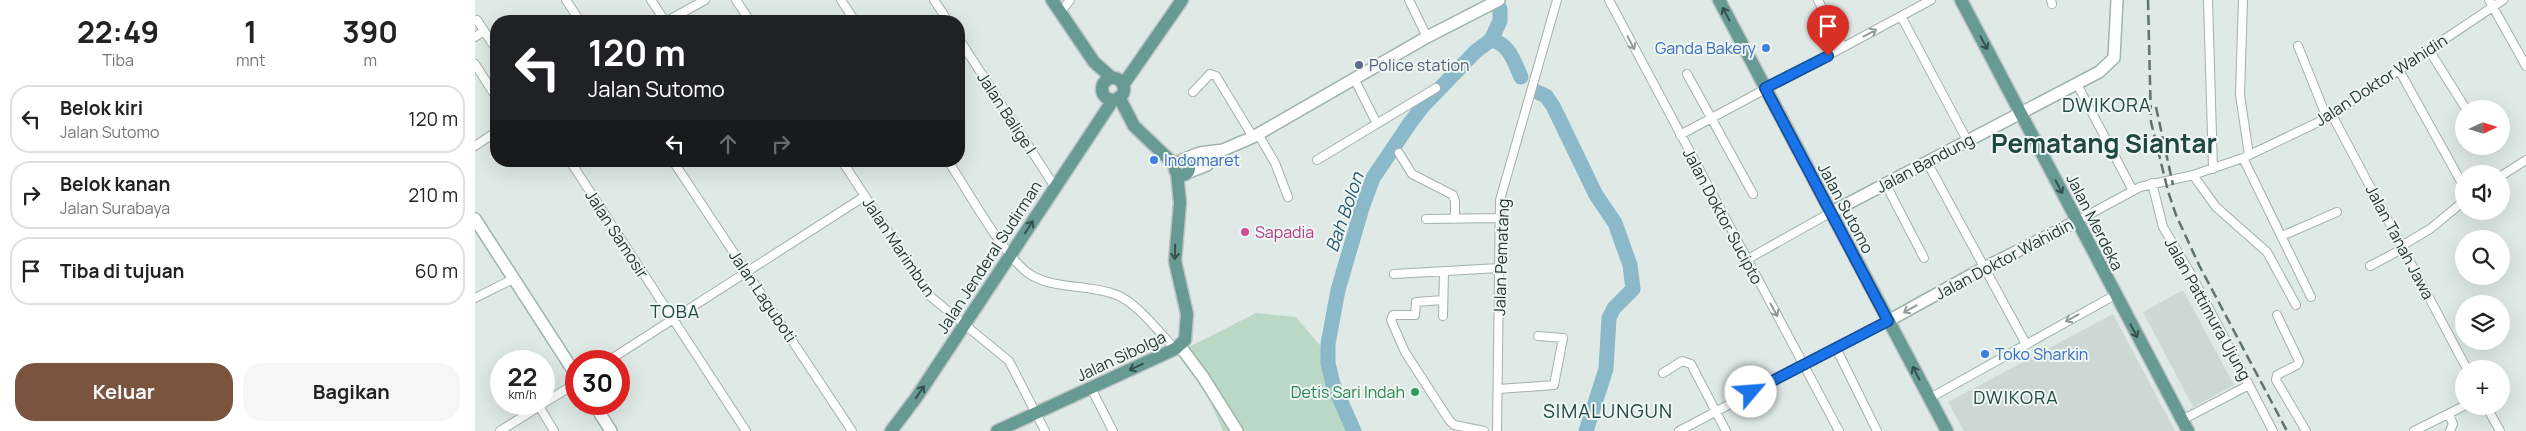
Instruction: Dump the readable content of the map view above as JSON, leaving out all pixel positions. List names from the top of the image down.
{
  "streets": {
    "main road": [
      "Jalan Sutomo",
      "Jalan Merdeka",
      "Jalan Jenderal Sudirman",
      "Jalan Sibolga"
    ],
    "street": [
      "Jalan Doktor Wahidin",
      "Jalan Balige I",
      "Jalan Bandung",
      "Jalan Doktor Sucipto",
      "Jalan Samosir",
      "Jalan Tanah Jawa",
      "Jalan Marimbun",
      "Jalan Pematang",
      "Jalan Laguboti",
      "Jalan Pattimura Ujung"
    ]
  },
  "crossings": [
    ["Jalan Doktor Wahidin", "Jalan Sutomo"],
    ["Jalan Doktor Wahidin", "Jalan Doktor Sucipto"],
    ["Jalan Doktor Wahidin", "Jalan Merdeka"],
    ["Jalan Doktor Wahidin", "Jalan Tanah Jawa"],
    ["Jalan Doktor Wahidin", "Jalan Pattimura Ujung"],
    ["Jalan Balige I", "Jalan Jenderal Sudirman"],
    ["Jalan Bandung", "Jalan Sutomo"],
    ["Jalan Bandung", "Jalan Merdeka"],
    ["Jalan Marimbun", "Jalan Jenderal Sudirman"],
    ["Jalan Marimbun", "Jalan Sibolga"]
  ],
  "one_way": [
    "Jalan Sutomo",
    "Jalan Doktor Sucipto",
    "Jalan Merdeka",
    "Jalan Jenderal Sudirman",
    "Jalan Sibolga"
  ],
  "districts": [
    "DWIKORA",
    "Pematang Siantar",
    "TOBA",
    "DWIKORA",
    "SIMALUNGUN"
  ],
  "water": ["Bah Bolon"],
  "places": [
    "Ganda Bakery",
    "Police station",
    "Indomaret",
    "Sapadia",
    "Toko Sharkin",
    "Detis Sari Indah"
  ],
  "north": "right",
  "page": {
    "eta": [
      "22:49",
      "Tiba",
      "1",
      "mnt",
      "390",
      "m"
    ],
    "turn": ["120 m", "Jalan Sutomo"],
    "list": [
      {
        "name": "Belok kiri",
        "note": "Jalan Sutomo",
        "value": "120 m"
      },
      {
        "name": "Belok kanan",
        "note": "Jalan Surabaya",
        "value": "210 m"
      },
      {
        "name": "Tiba di tujuan",
        "value": "60 m"
      }
    ],
    "map_buttons": "+",
    "speed": "22 km/h",
    "limit": "30",
    "buttons": ["Keluar", "Bagikan"]
  }
}
